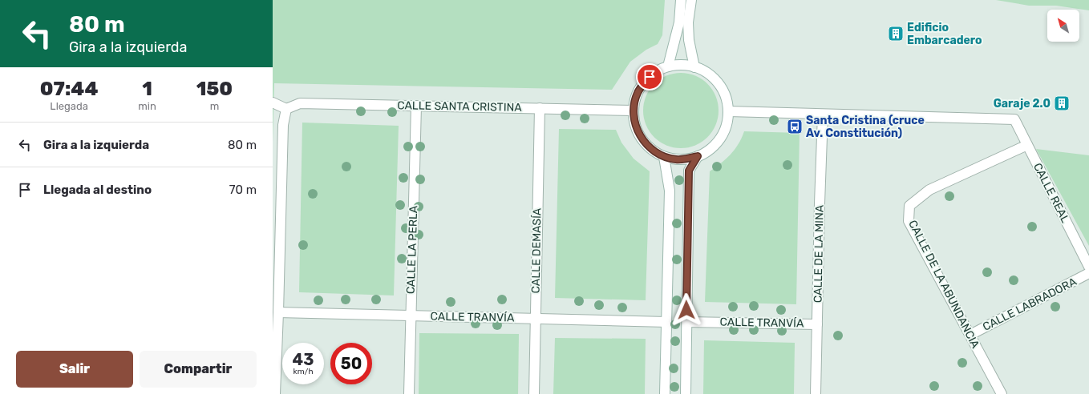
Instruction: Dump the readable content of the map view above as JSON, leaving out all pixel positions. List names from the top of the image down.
{
  "streets": {
    "street": [
      "CALLE SANTA CRISTINA",
      "CALLE REAL",
      "CALLE LA PERLA",
      "CALLE DEMASÍA",
      "CALLE DE LA MINA",
      "CALLE DE LA ABUNDANCIA",
      "CALLE LABRADORA",
      "CALLE TRANVÍA"
    ]
  },
  "crossings": [
    ["CALLE SANTA CRISTINA", "CALLE LA PERLA"],
    ["CALLE SANTA CRISTINA", "CALLE DEMASÍA"],
    ["CALLE REAL", "CALLE DE LA MINA"],
    ["CALLE REAL", "CALLE DE LA ABUNDANCIA"],
    ["CALLE LA PERLA", "CALLE TRANVÍA"],
    ["CALLE DEMASÍA", "CALLE TRANVÍA"],
    ["CALLE DE LA MINA", "CALLE TRANVÍA"],
    ["CALLE DE LA ABUNDANCIA", "CALLE LABRADORA"]
  ],
  "places": {
    "building": ["Edificio Embarcadero", "Garaje 2.0"],
    "bus stop": ["Santa Cristina (cruce Av. Constitución)"]
  },
  "north": "top left",
  "page": {
    "turn": ["80 m", "Gira a la izquierda"],
    "eta": [
      "07:44",
      "Llegada",
      "1",
      "min",
      "150",
      "m"
    ],
    "list": [
      {
        "name": "Gira a la izquierda",
        "value": "80 m"
      },
      {
        "name": "Llegada al destino",
        "value": "70 m"
      }
    ],
    "speed": "43 km/h",
    "limit": "50",
    "buttons": ["Salir", "Compartir"]
  }
}
